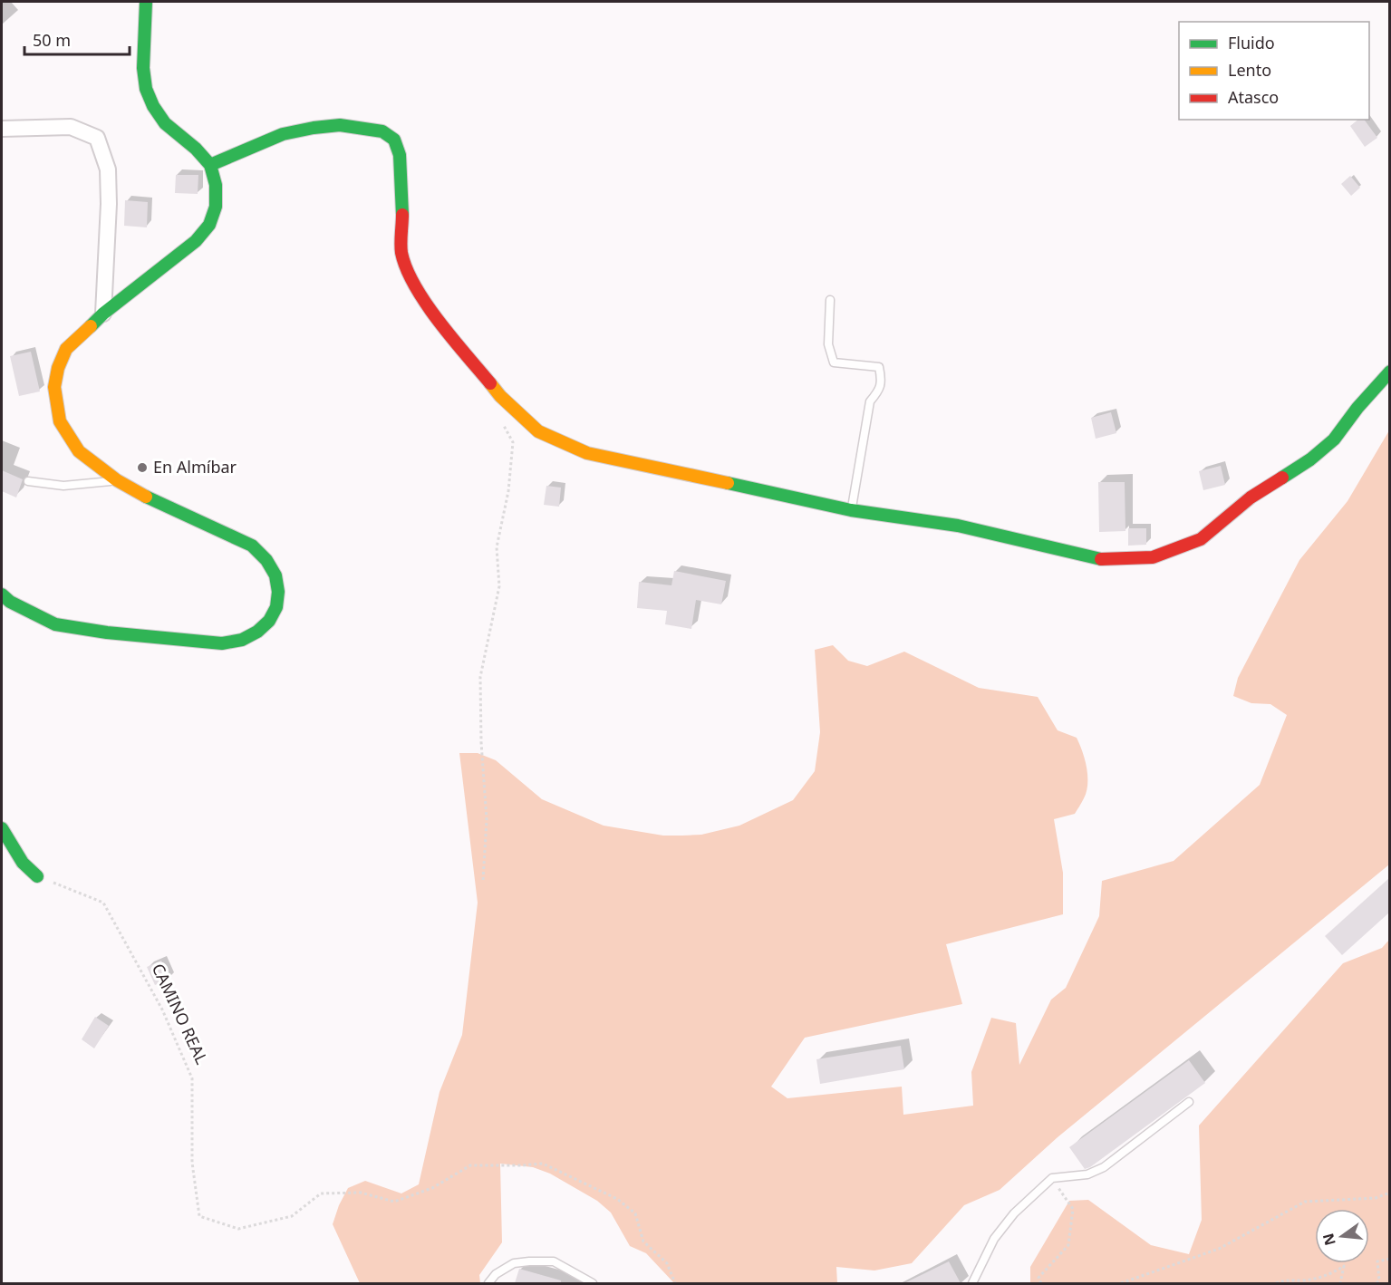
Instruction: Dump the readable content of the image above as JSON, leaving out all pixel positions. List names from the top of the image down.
{
  "streets": {
    "path": ["CAMINO REAL"]
  },
  "places": ["En Almíbar"],
  "legend": ["Fluido", "Lento", "Atasco"],
  "scale_bar": "50 m",
  "north": "left"
}
